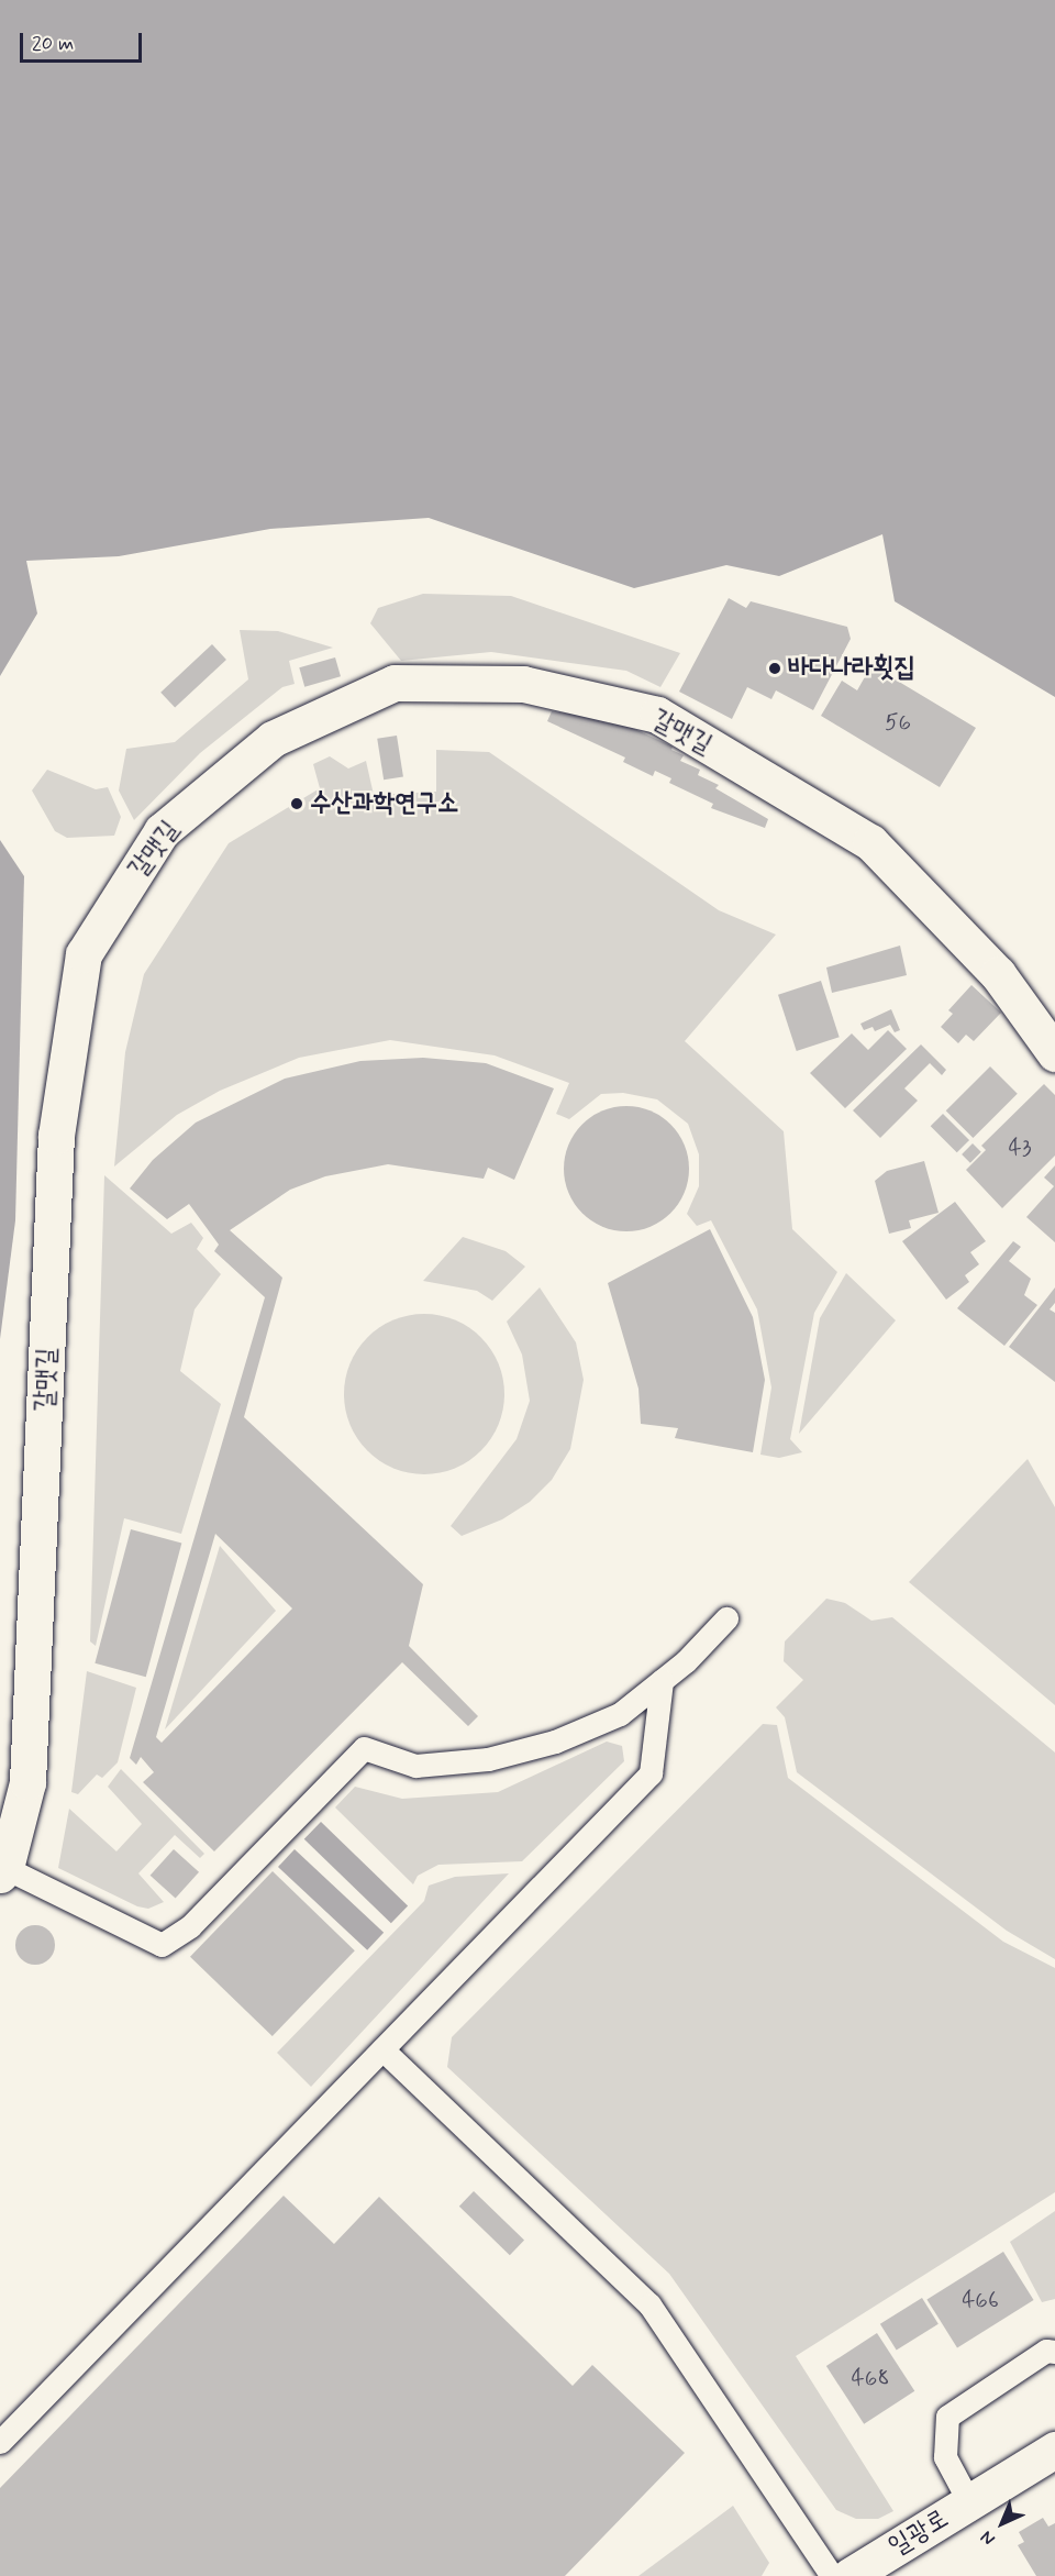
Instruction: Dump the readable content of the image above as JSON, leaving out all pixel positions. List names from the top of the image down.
{
  "streets": {
    "street": ["갈맷길", "일광로"]
  },
  "places": ["바다나라횟집", "수산과학연구소"],
  "house_numbers": [
    "56",
    "43",
    "466",
    "468"
  ],
  "scale_bar": "20 m",
  "north": "bottom left"
}
